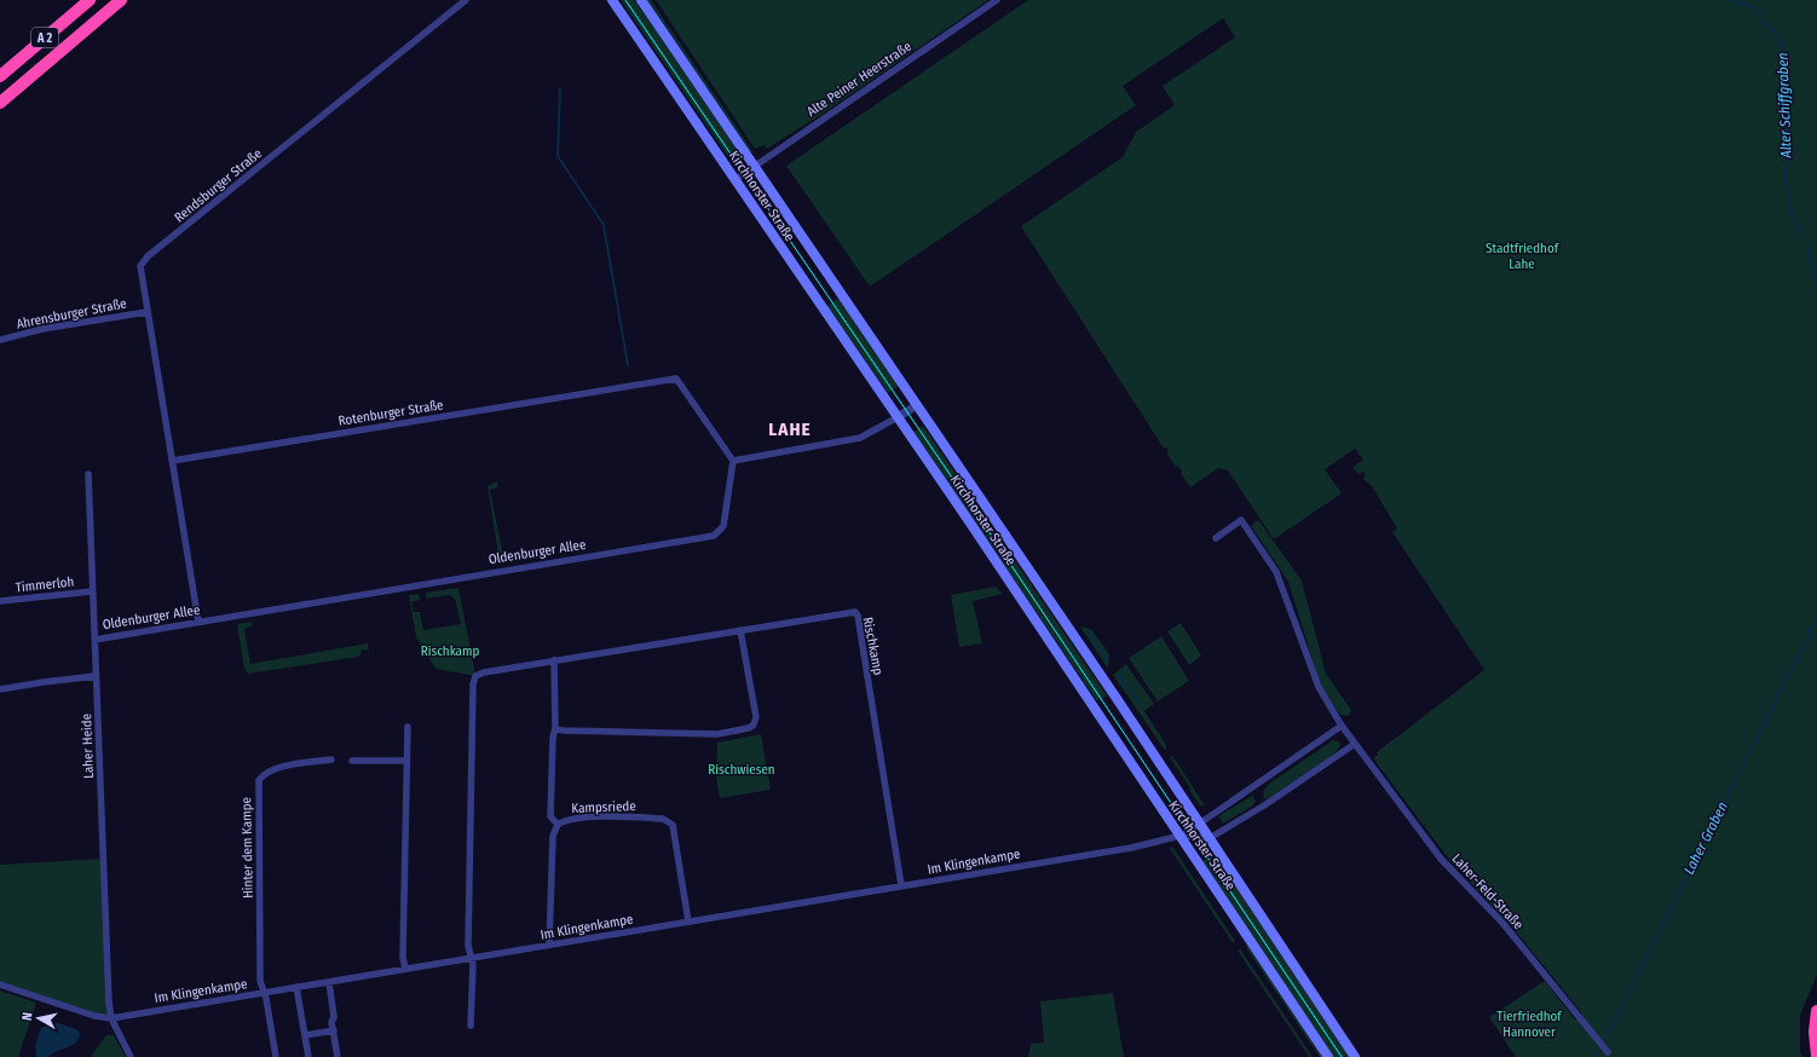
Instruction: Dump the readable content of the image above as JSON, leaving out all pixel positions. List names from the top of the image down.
{
  "streets": {
    "highway": ["A 2"],
    "main road": ["Kirchhorster Straße"],
    "street": [
      "Alte Peiner Heerstraße",
      "Rendsburger Straße",
      "Ahrensburger Straße",
      "Rotenburger Straße",
      "Oldenburger Allee",
      "Timmerloh",
      "Rischkamp",
      "Laher Heide",
      "Kampsriede",
      "Hinter dem Kampe",
      "Im Klingenkampe",
      "Laher-Feld-Straße"
    ]
  },
  "crossings": [
    ["Alte Peiner Heerstraße", "Kirchhorster Straße"],
    ["Rendsburger Straße", "Ahrensburger Straße"],
    ["Rendsburger Straße", "Rotenburger Straße"],
    ["Kirchhorster Straße", "Im Klingenkampe"],
    ["Rotenburger Straße", "Oldenburger Allee"],
    ["Oldenburger Allee", "Laher Heide"],
    ["Timmerloh", "Laher Heide"],
    ["Rischkamp", "Im Klingenkampe"],
    ["Laher Heide", "Im Klingenkampe"],
    ["Kampsriede", "Im Klingenkampe"],
    ["Hinter dem Kampe", "Im Klingenkampe"]
  ],
  "districts": ["LAHE"],
  "water": ["Alter Schiffgraben", "Laher Graben"],
  "parks": [
    "Stadtfriedhof Lahe",
    "Rischkamp",
    "Rischwiesen",
    "Tierfriedhof Hannover"
  ],
  "north": "left"
}
